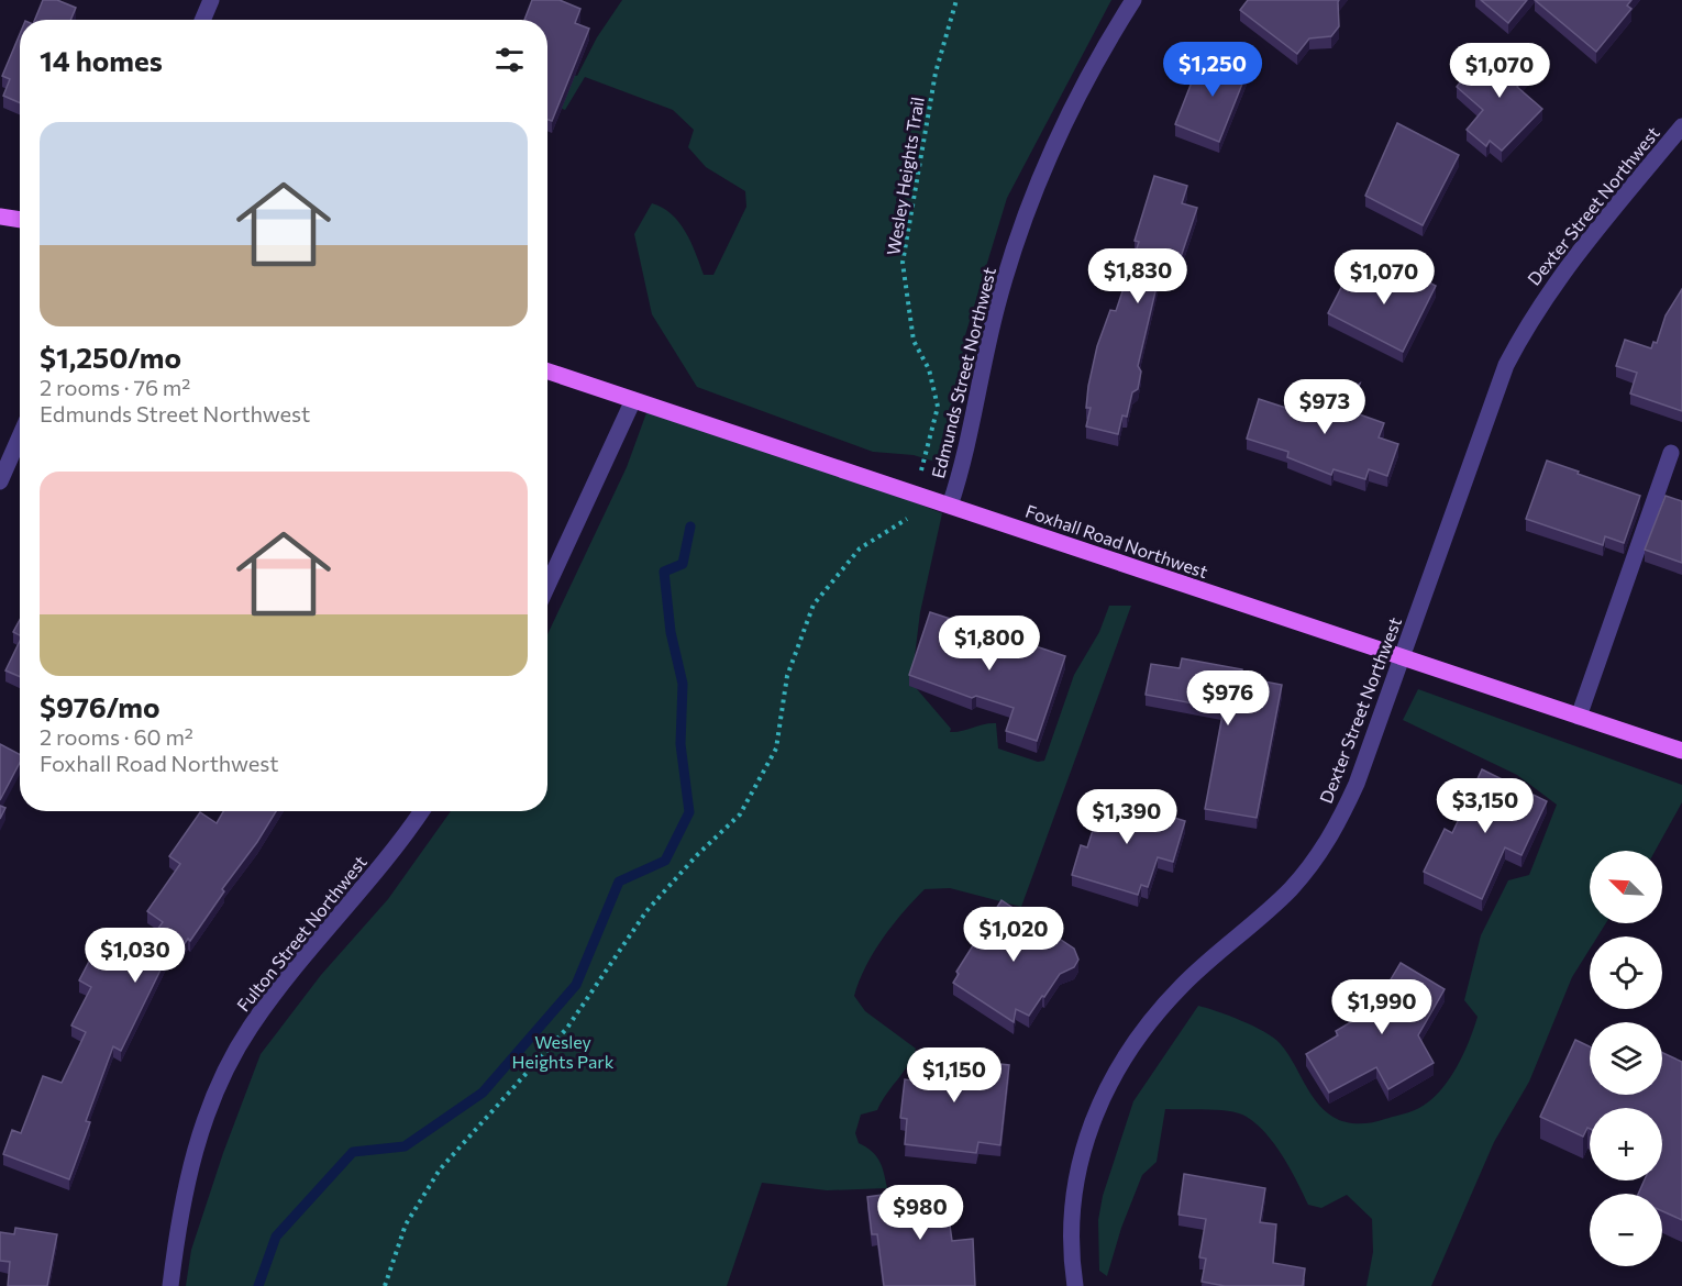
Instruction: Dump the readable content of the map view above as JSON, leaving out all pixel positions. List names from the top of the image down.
{
  "streets": {
    "main road": ["Foxhall Road Northwest"],
    "street": ["Dexter Street Northwest", "Edmunds Street Northwest", "Fulton Street Northwest"],
    "path": ["Wesley Heights Trail"]
  },
  "crossings": [
    ["Dexter Street Northwest", "Foxhall Road Northwest"],
    ["Edmunds Street Northwest", "Foxhall Road Northwest"]
  ],
  "parks": ["Wesley Heights Park"],
  "north": "top left",
  "page": {
    "heading": "14 homes",
    "price": [
      "$1,250",
      "$1,070",
      "$1,830",
      "$1,070",
      "$973",
      "$1,800",
      "$976",
      "$3,150",
      "$1,390",
      "$1,020",
      "$1,030",
      "$1,990",
      "$1,150",
      "$980"
    ],
    "list": [
      {
        "name": "$1,250/mo",
        "note": "2 rooms · 76 m² · Edmunds Street Northwest"
      },
      {
        "name": "$976/mo",
        "note": "2 rooms · 60 m² · Foxhall Road Northwest"
      }
    ],
    "map_buttons": ["+", "−"]
  }
}
